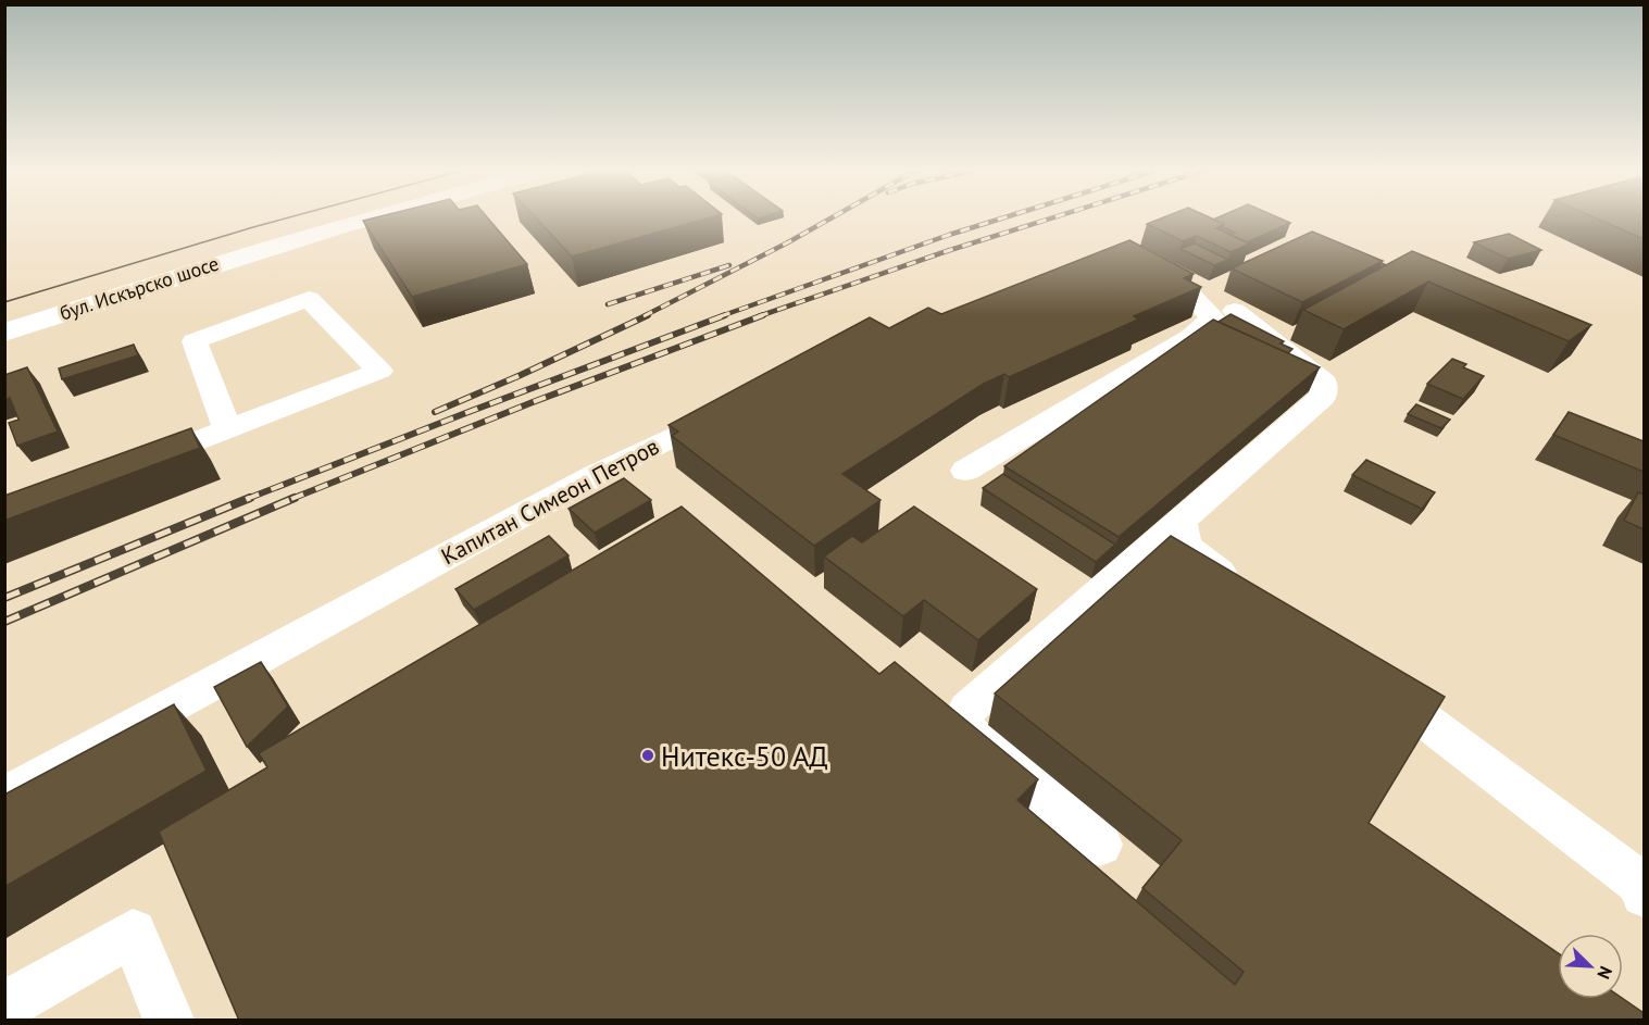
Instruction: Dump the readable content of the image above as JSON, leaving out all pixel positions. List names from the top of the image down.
{
  "streets": {
    "main road": ["бул. Искърско шосе"],
    "street": ["Капитан Симеон Петров"]
  },
  "places": ["Нитекс-50 АД"],
  "north": "bottom right"
}
